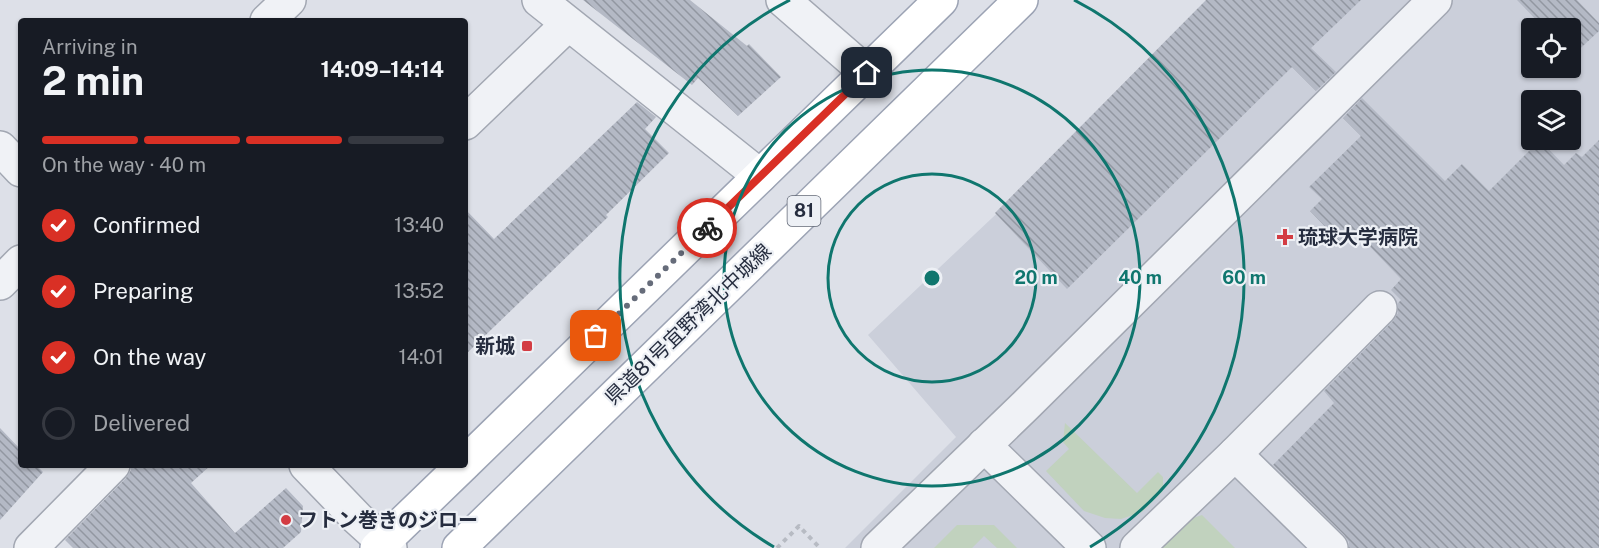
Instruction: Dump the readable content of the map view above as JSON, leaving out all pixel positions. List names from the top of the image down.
{
  "streets": {
    "main road": ["81", "県道81号宜野湾北中城線"]
  },
  "places": {
    "health": ["琉球大学病院"],
    "transit": ["新城"],
    "other": ["フトン巻きのジロー"]
  },
  "page": {
    "heading": ["2 min", "Arriving in", "14:09–14:14"],
    "bar": "On the way · 40 m",
    "list": [
      ["Confirmed", "13:40"],
      ["Preparing", "13:52"],
      ["On the way", "14:01"],
      "Delivered"
    ]
  },
  "rings": ["20 m", "40 m", "60 m"]
}
